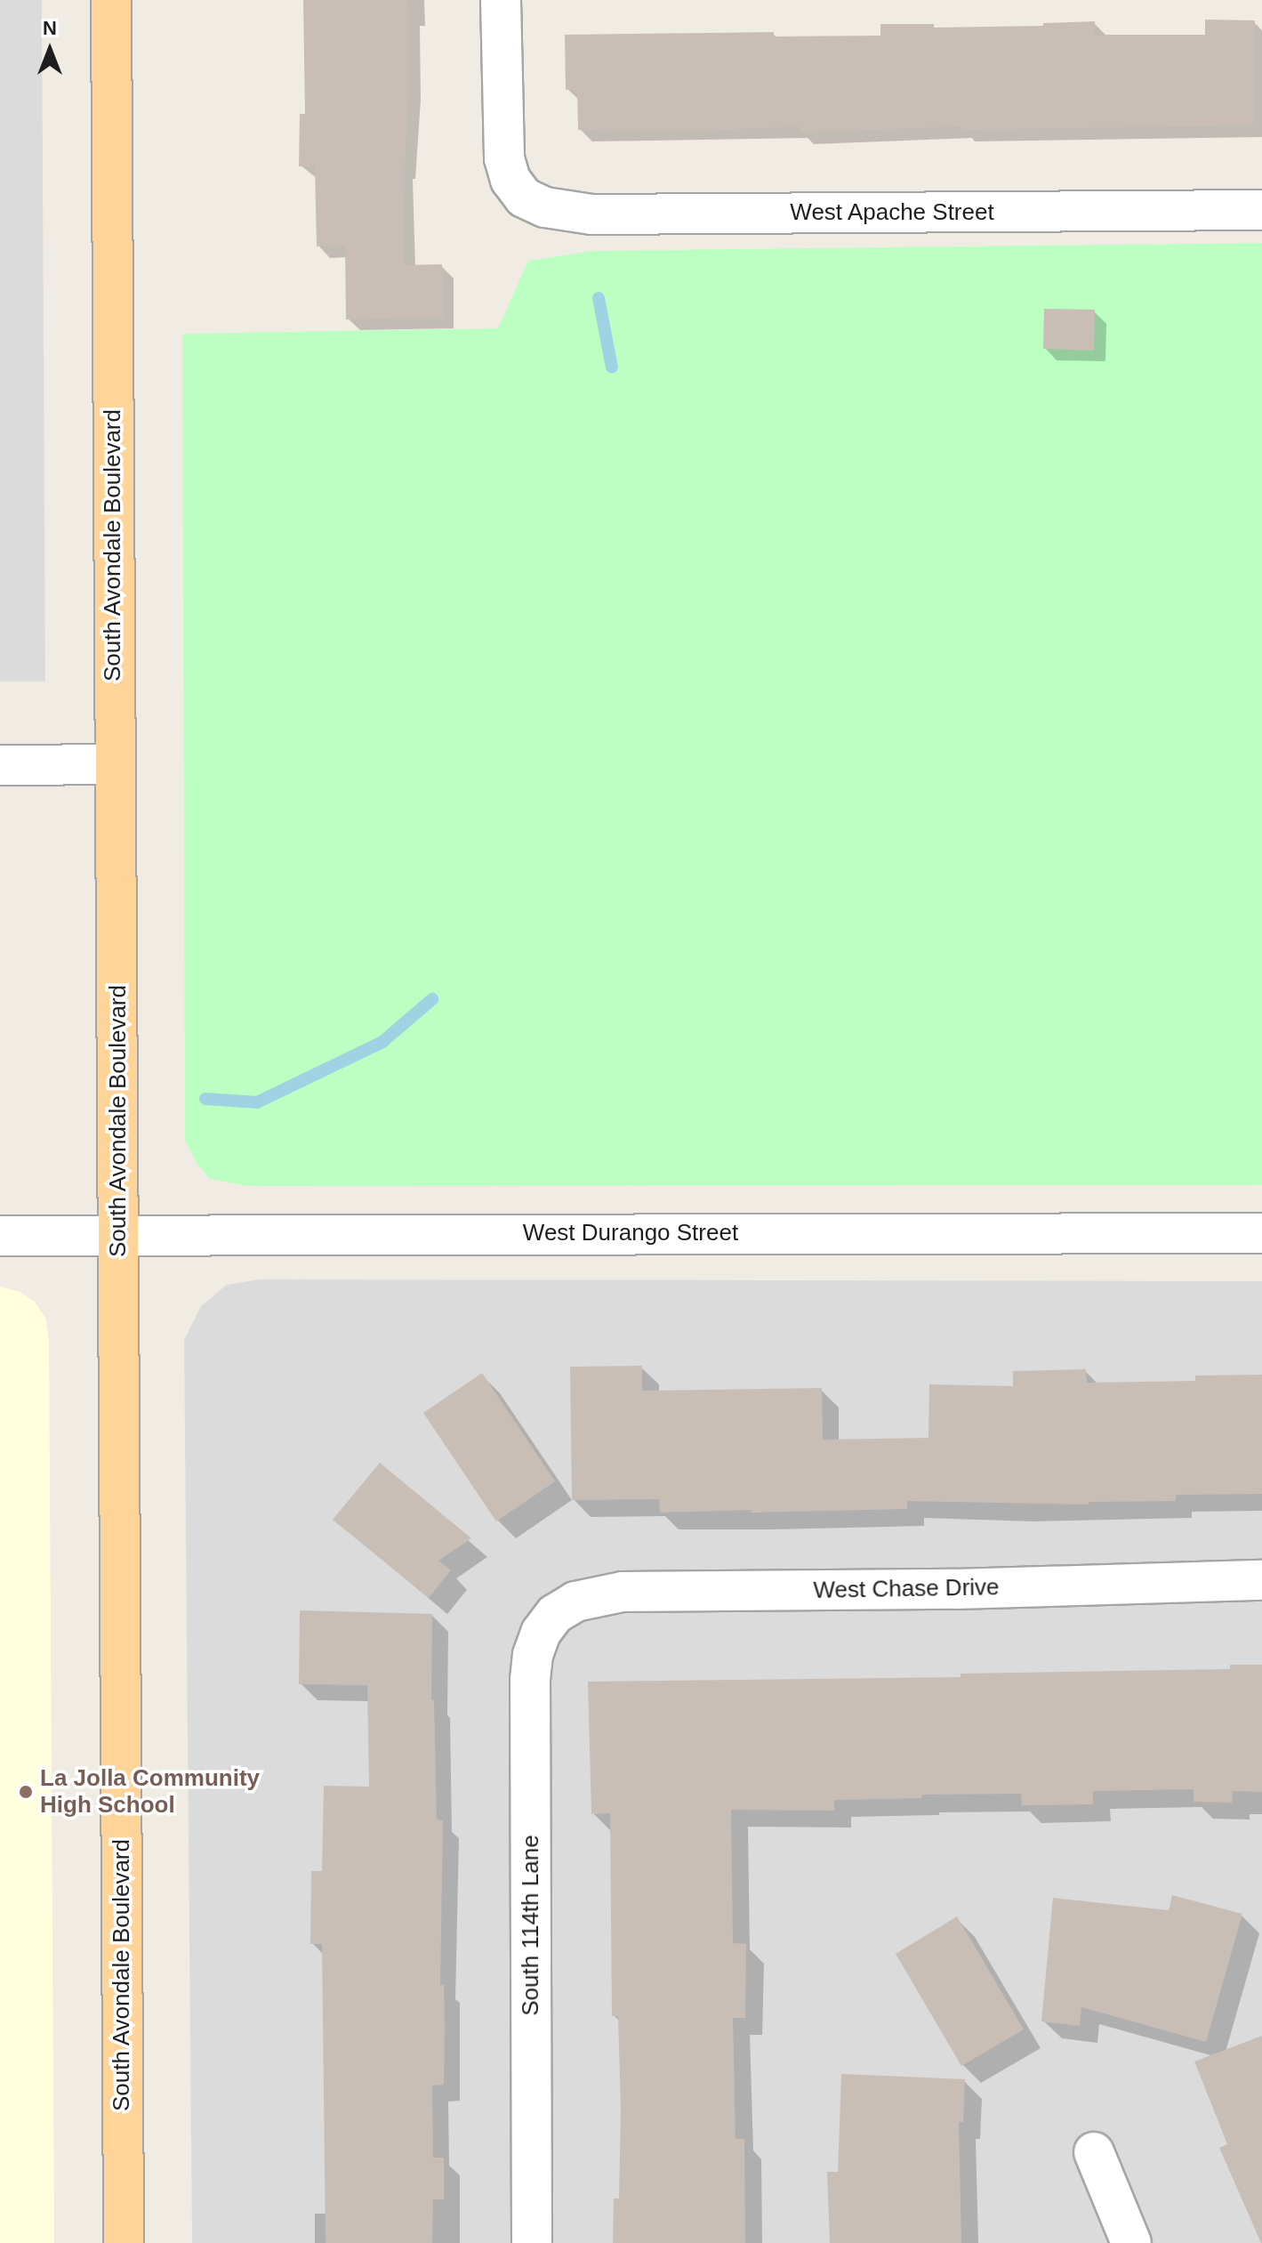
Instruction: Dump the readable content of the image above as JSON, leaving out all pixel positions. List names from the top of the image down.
{
  "streets": {
    "main road": ["South Avondale Boulevard"],
    "street": [
      "West Apache Street",
      "West Durango Street",
      "West Chase Drive",
      "South 114th Lane"
    ]
  },
  "crossings": [
    ["South Avondale Boulevard", "West Durango Street"],
    ["West Chase Drive", "South 114th Lane"]
  ],
  "places": ["La Jolla Community High School"],
  "north": "top"
}
